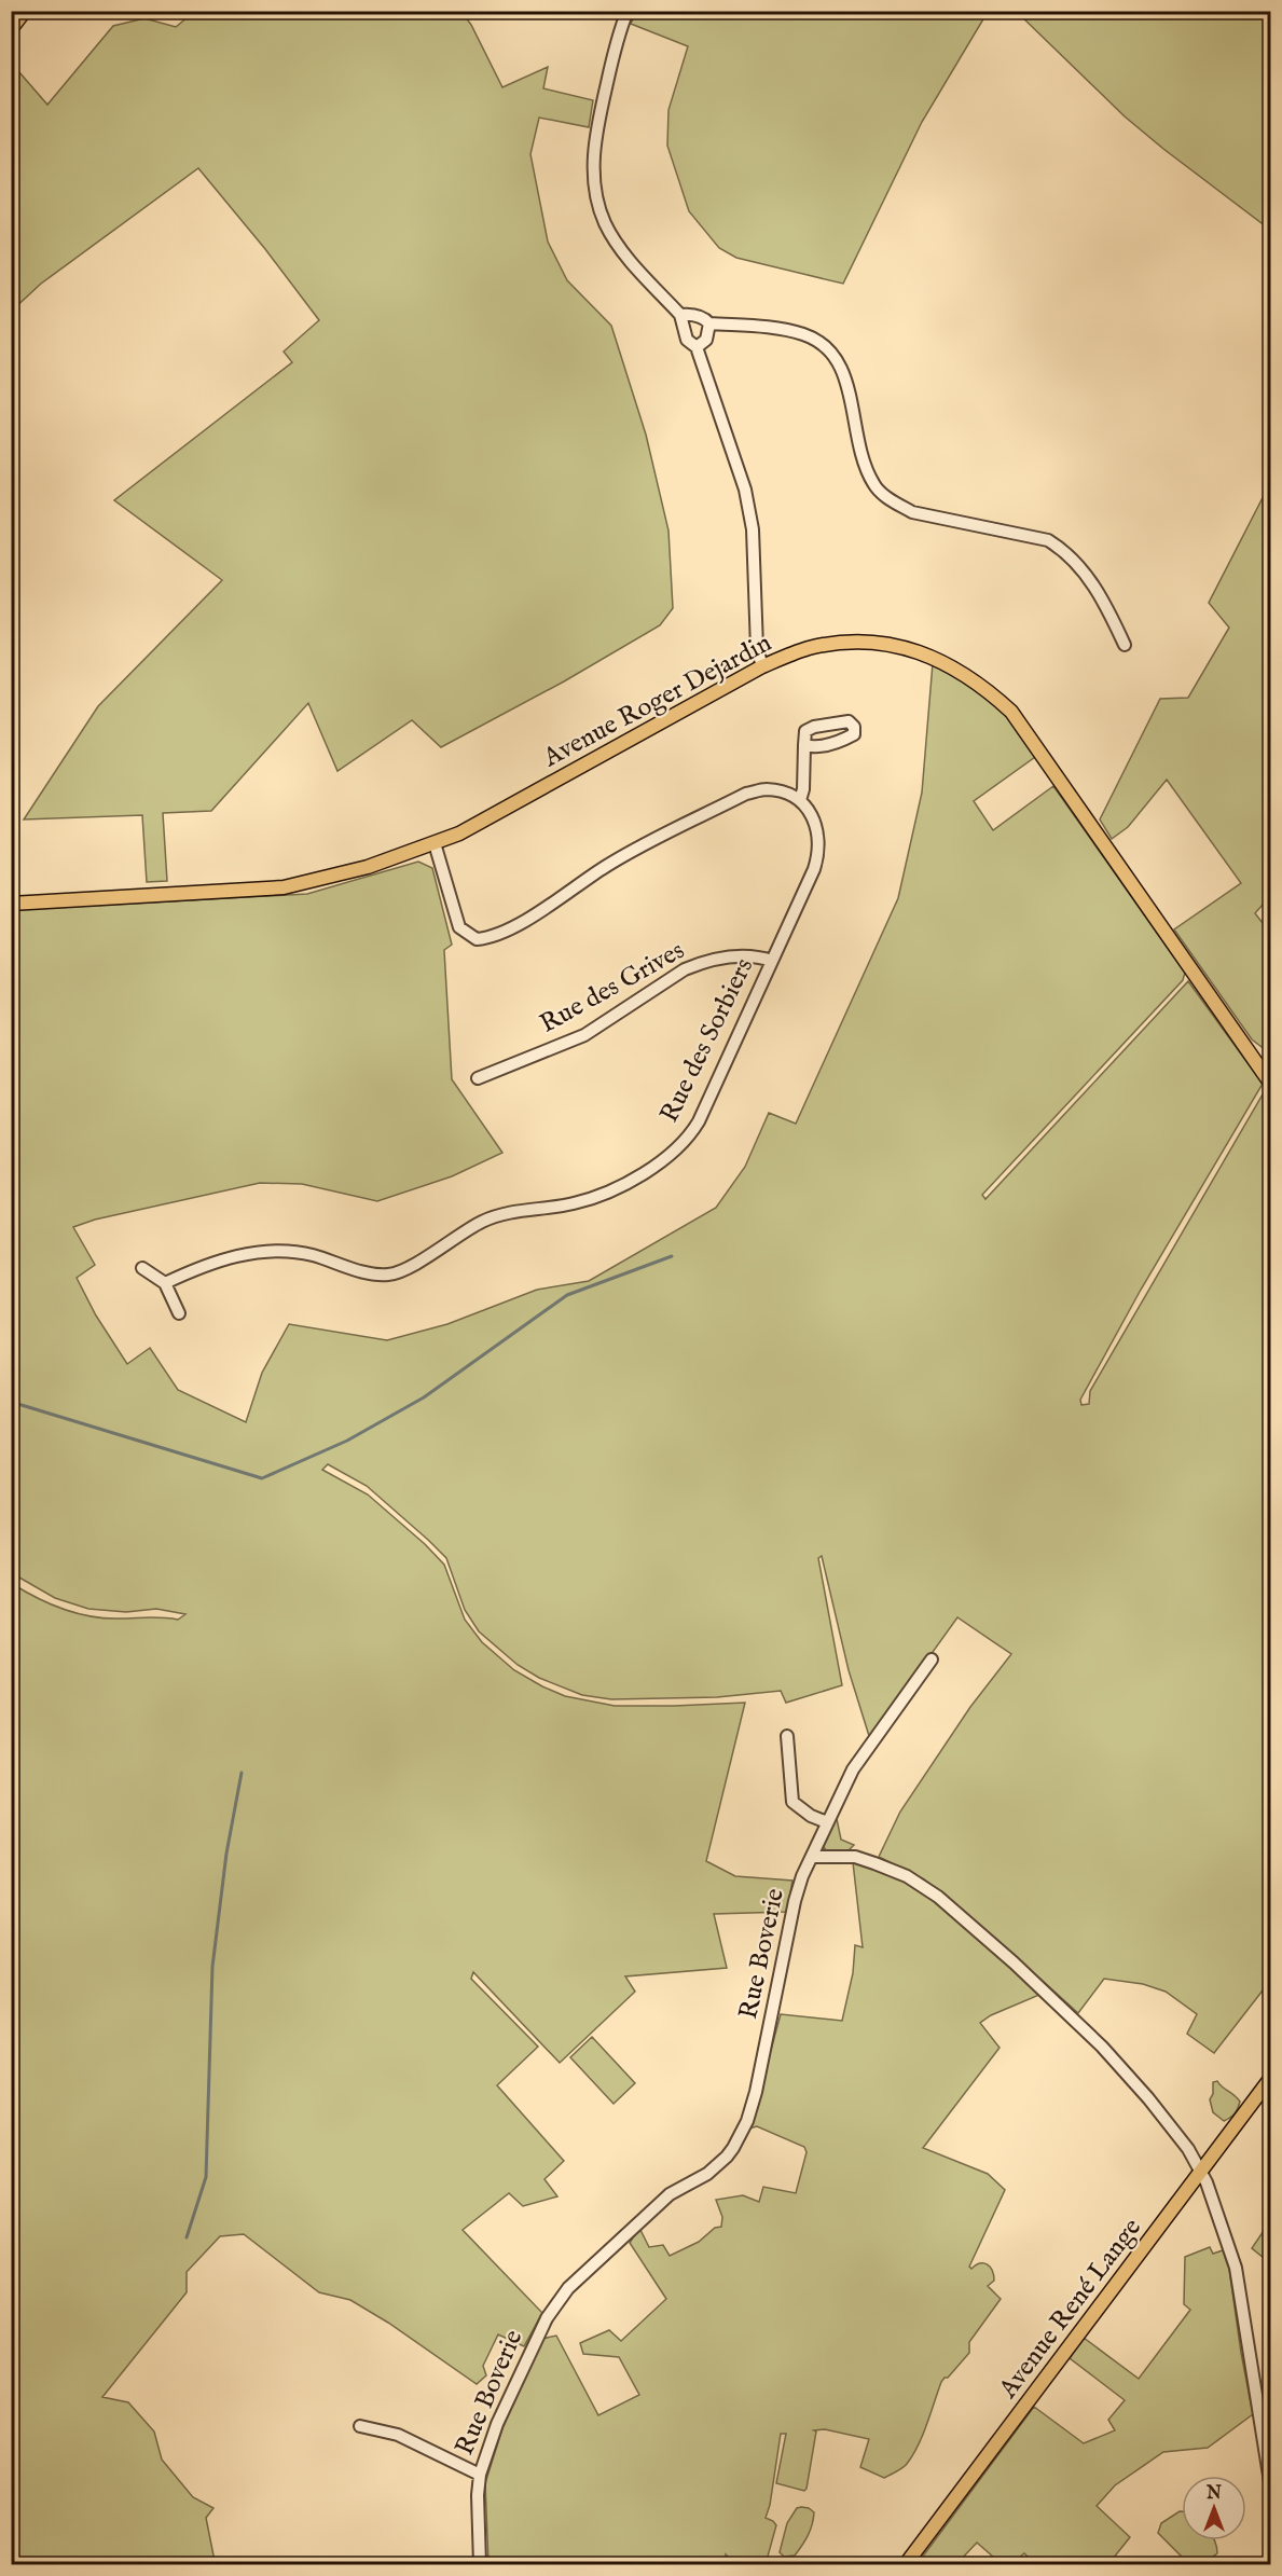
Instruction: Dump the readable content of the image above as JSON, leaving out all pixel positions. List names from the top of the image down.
{
  "streets": {
    "main road": ["Avenue Roger Dejardin", "Avenue René Lange"],
    "street": ["Rue des Grives", "Rue des Sorbiers", "Rue Boverie"]
  },
  "crossings": [
    ["Rue des Grives", "Rue des Sorbiers"]
  ],
  "north": "top"
}
